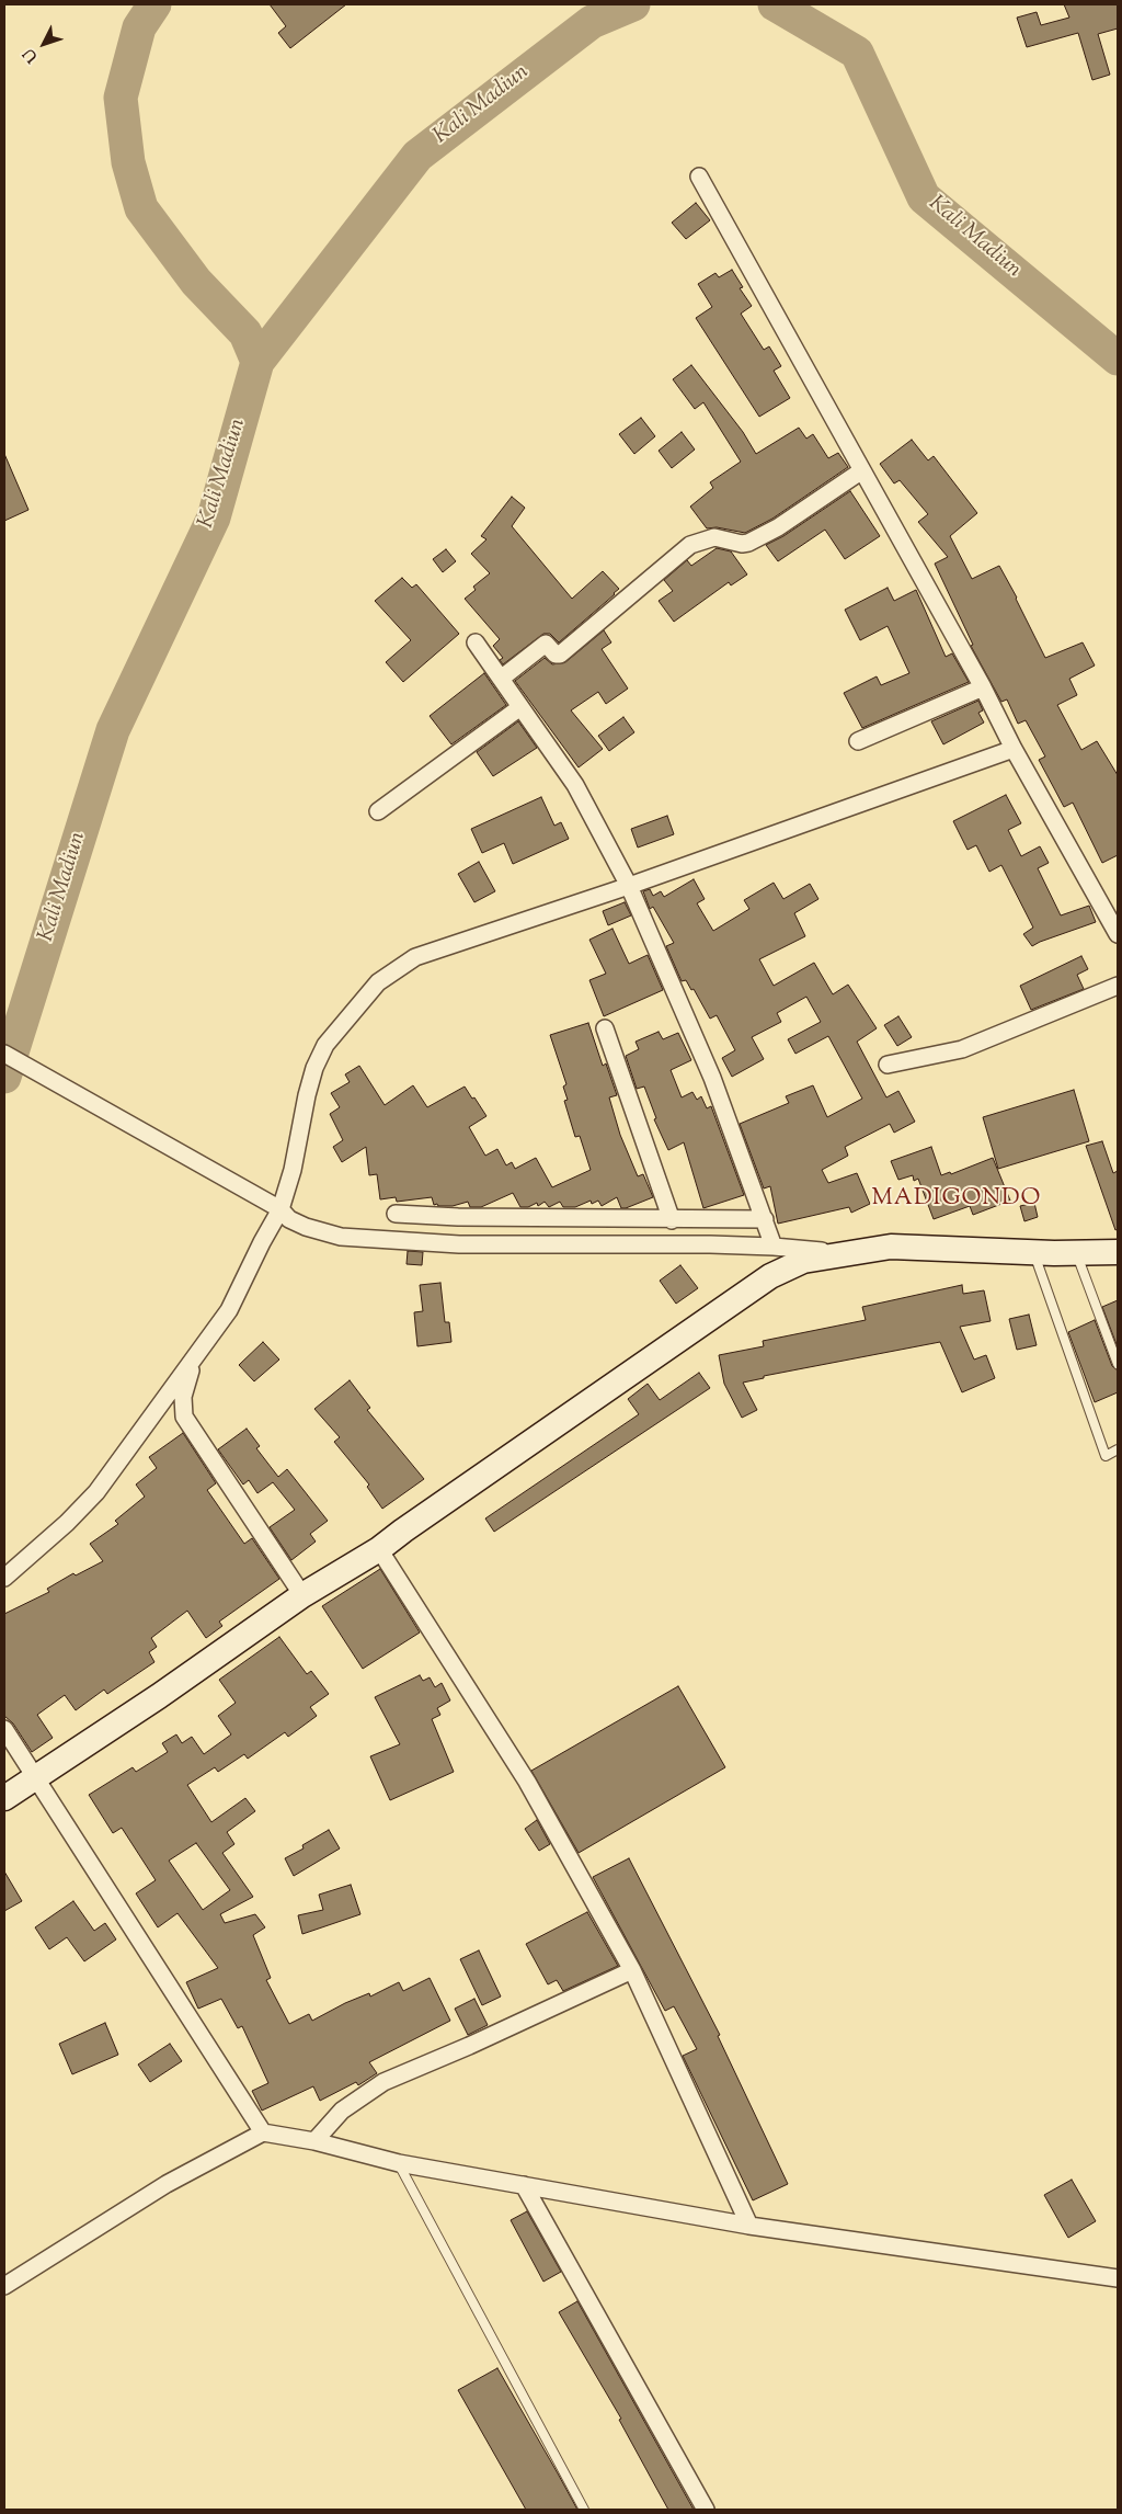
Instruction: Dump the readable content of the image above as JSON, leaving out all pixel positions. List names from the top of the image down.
{
  "districts": ["MADIGONDO"],
  "water": ["Kali Madiun"],
  "north": "bottom left"
}
